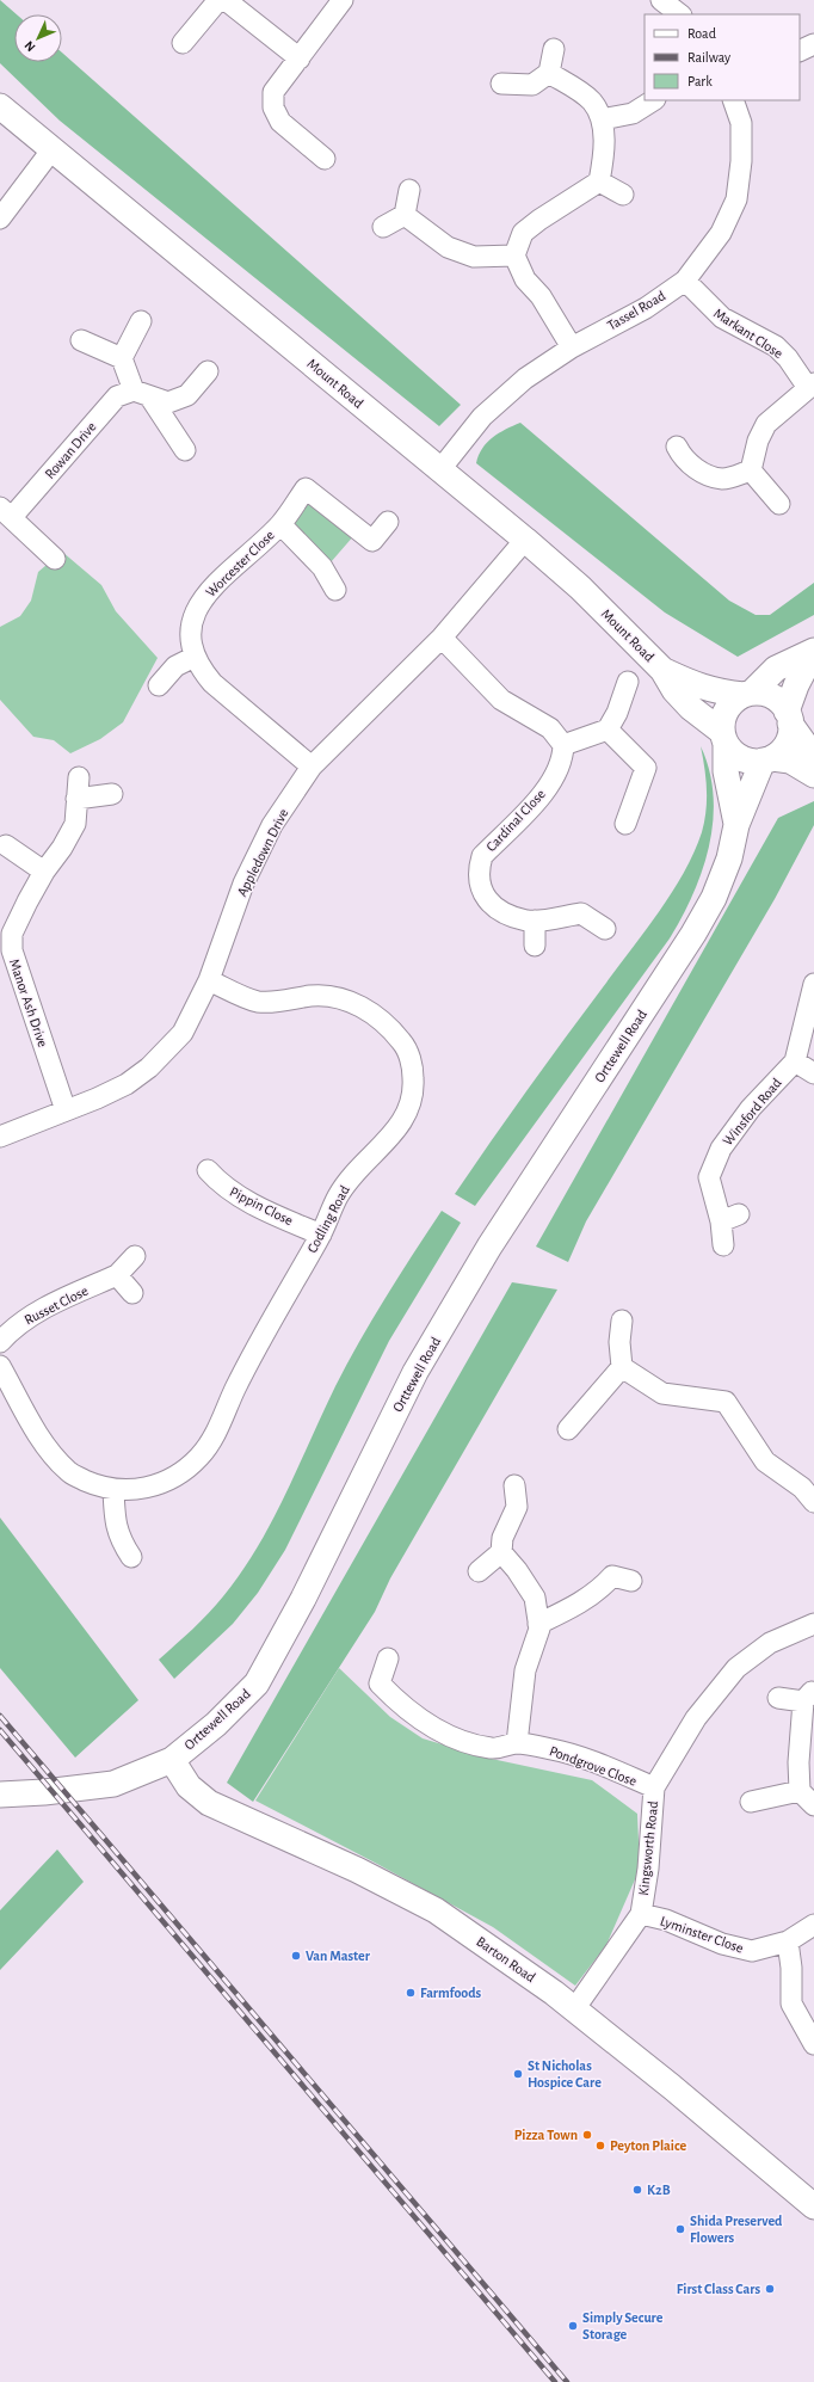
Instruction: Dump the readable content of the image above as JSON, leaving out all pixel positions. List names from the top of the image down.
{
  "streets": {
    "street": [
      "Tassel Road",
      "Markant Close",
      "Mount Road",
      "Rowan Drive",
      "Worcester Close",
      "Cardinal Close",
      "Appledown Drive",
      "Manor Ash Drive",
      "Orttewell Road",
      "Winsford Road",
      "Pippin Close",
      "Codling Road",
      "Russet Close",
      "Pondgrove Close",
      "Kingsworth Road",
      "Lyminster Close",
      "Barton Road"
    ]
  },
  "crossings": [
    ["Tassel Road", "Markant Close"],
    ["Tassel Road", "Mount Road"],
    ["Mount Road", "Appledown Drive"],
    ["Mount Road", "Orttewell Road"],
    ["Worcester Close", "Appledown Drive"],
    ["Appledown Drive", "Manor Ash Drive"],
    ["Appledown Drive", "Codling Road"],
    ["Orttewell Road", "Barton Road"],
    ["Pippin Close", "Codling Road"],
    ["Pondgrove Close", "Kingsworth Road"],
    ["Kingsworth Road", "Lyminster Close"],
    ["Kingsworth Road", "Barton Road"]
  ],
  "places": [
    "Van Master",
    "Farmfoods",
    "St Nicholas Hospice Care",
    "Pizza Town",
    "Peyton Plaice",
    "K2B",
    "Shida Preserved Flowers",
    "First Class Cars",
    "Simply Secure Storage"
  ],
  "legend": ["Road", "Railway", "Park"],
  "north": "bottom left"
}
